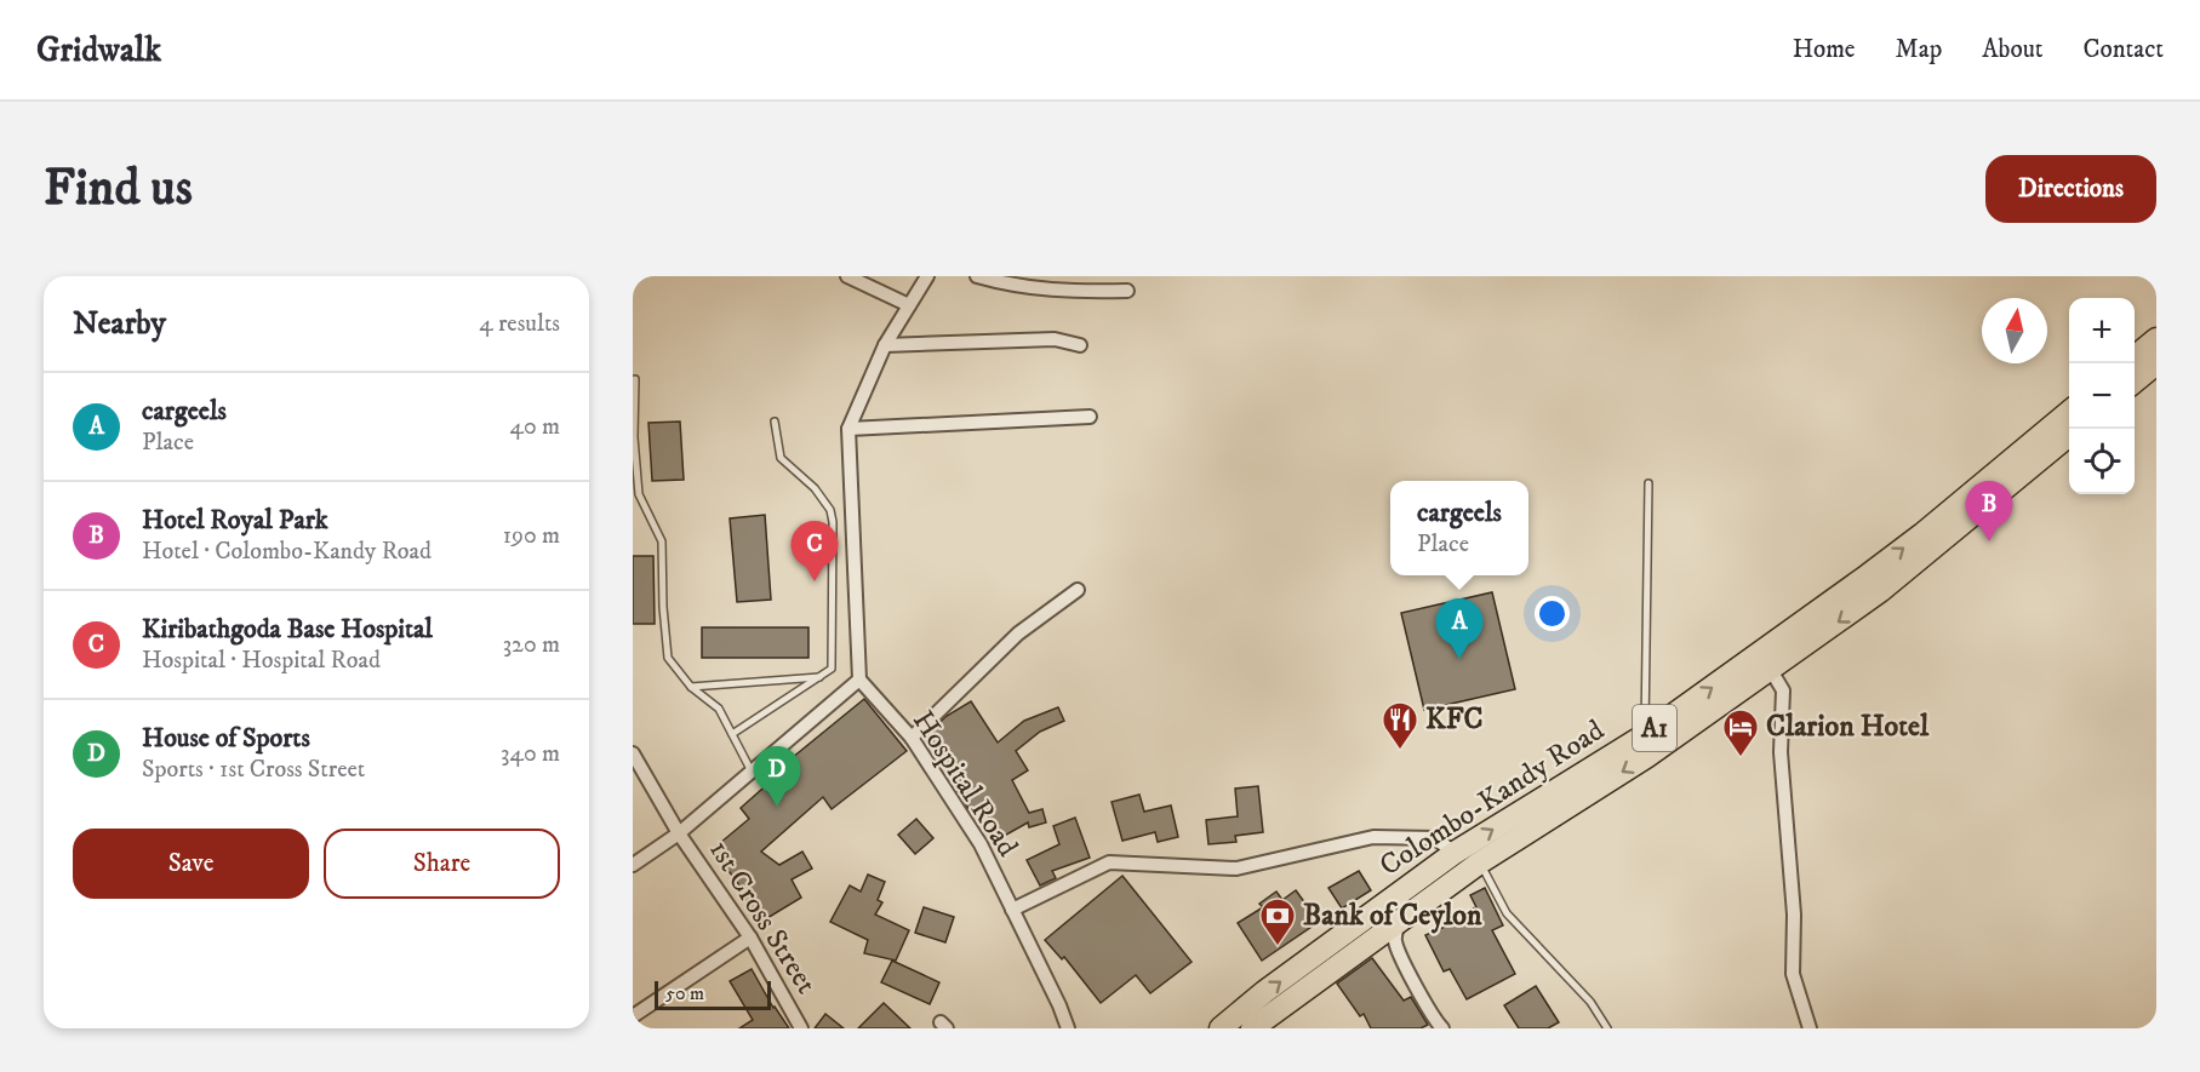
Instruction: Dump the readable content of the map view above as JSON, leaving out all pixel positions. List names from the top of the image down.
{
  "streets": {
    "highway": ["A1", "Colombo-Kandy Road"],
    "street": ["Hospital Road", "1st Cross Street"]
  },
  "places": {
    "restaurant": ["KFC"],
    "hotel": ["Clarion Hotel"],
    "bank": ["Bank of Ceylon"]
  },
  "scale_bar": "50 m",
  "north": "top",
  "page": {
    "header": "Gridwalk",
    "nav": [
      "Home",
      "Map",
      "About",
      "Contact"
    ],
    "buttons": [
      "Directions",
      ["Save", "Share"]
    ],
    "title": "Find us",
    "heading": ["Nearby", "4 results"],
    "map_buttons": ["+", "−"],
    "list": [
      {
        "mark": "A",
        "name": "cargeels",
        "note": "Place",
        "value": "40 m"
      },
      {
        "mark": "B",
        "name": "Hotel Royal Park",
        "note": "Hotel · Colombo-Kandy Road",
        "value": "190 m"
      },
      {
        "mark": "C",
        "name": "Kiribathgoda Base Hospital",
        "note": "Hospital · Hospital Road",
        "value": "320 m"
      },
      {
        "mark": "D",
        "name": "House of Sports",
        "note": "Sports · 1st Cross Street",
        "value": "340 m"
      }
    ],
    "popup": ["cargeels", "Place"],
    "pins": [
      "B",
      "C",
      "A",
      "D"
    ],
    "scale": "50 m"
  }
}
